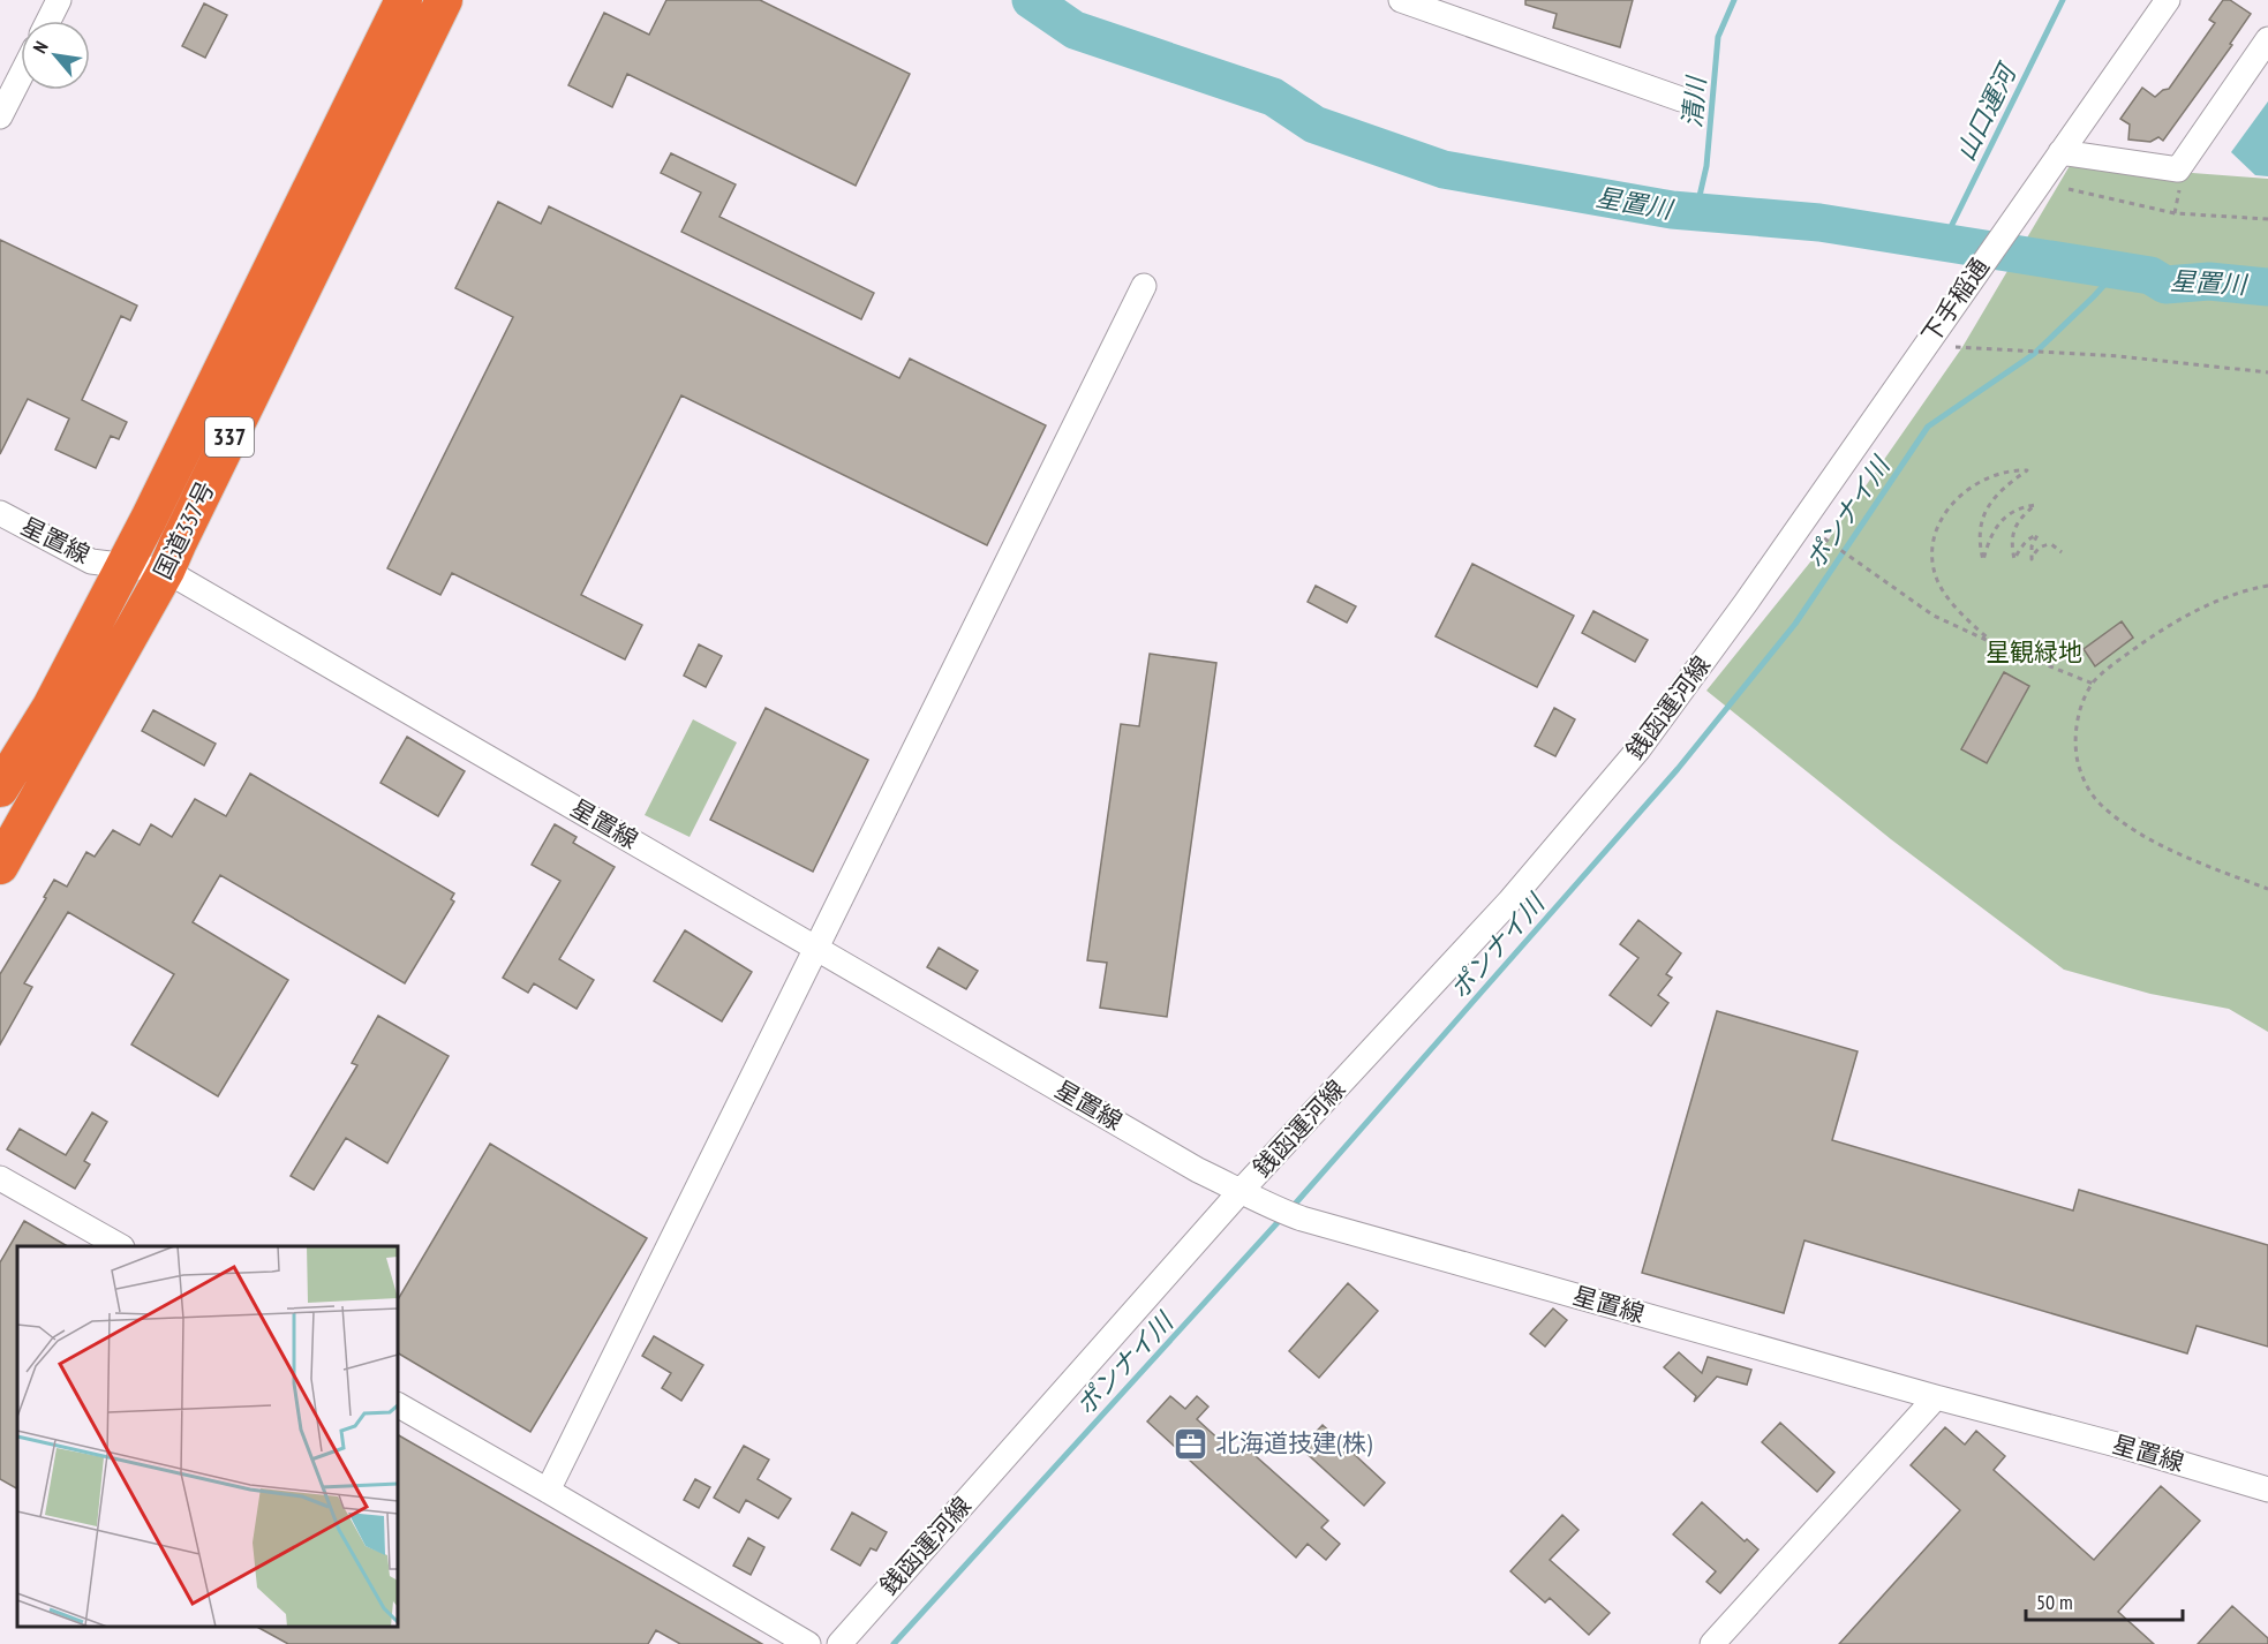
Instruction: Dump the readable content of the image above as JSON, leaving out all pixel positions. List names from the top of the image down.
{
  "streets": {
    "highway": ["337", "国道337号"],
    "street": ["下手稲通", "星置線", "銭函運河線"]
  },
  "crossings": [
    ["下手稲通", "銭函運河線"],
    ["国道337号", "星置線"],
    ["星置線", "銭函運河線"]
  ],
  "water": [
    "清川",
    "山口運河",
    "星置川",
    "ポンナイ川"
  ],
  "parks": ["星観緑地"],
  "places": {
    "office": ["北海道技建(株)"]
  },
  "scale_bar": "50 m",
  "north": "top left"
}
